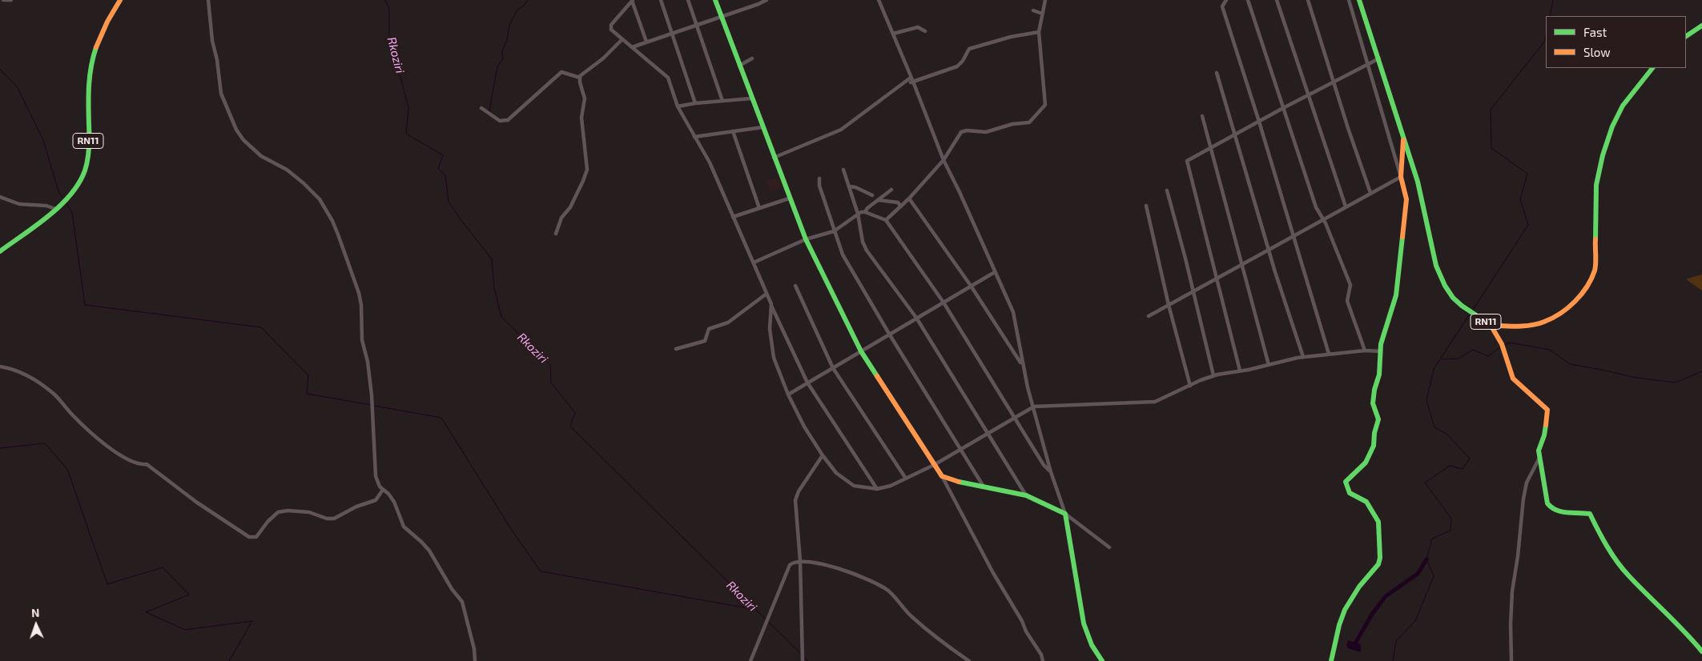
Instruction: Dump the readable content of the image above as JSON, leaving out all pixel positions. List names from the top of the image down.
{
  "streets": {
    "street": ["RN11"]
  },
  "water": ["Rkoziri"],
  "legend": ["Fast", "Slow"],
  "north": "top"
}
